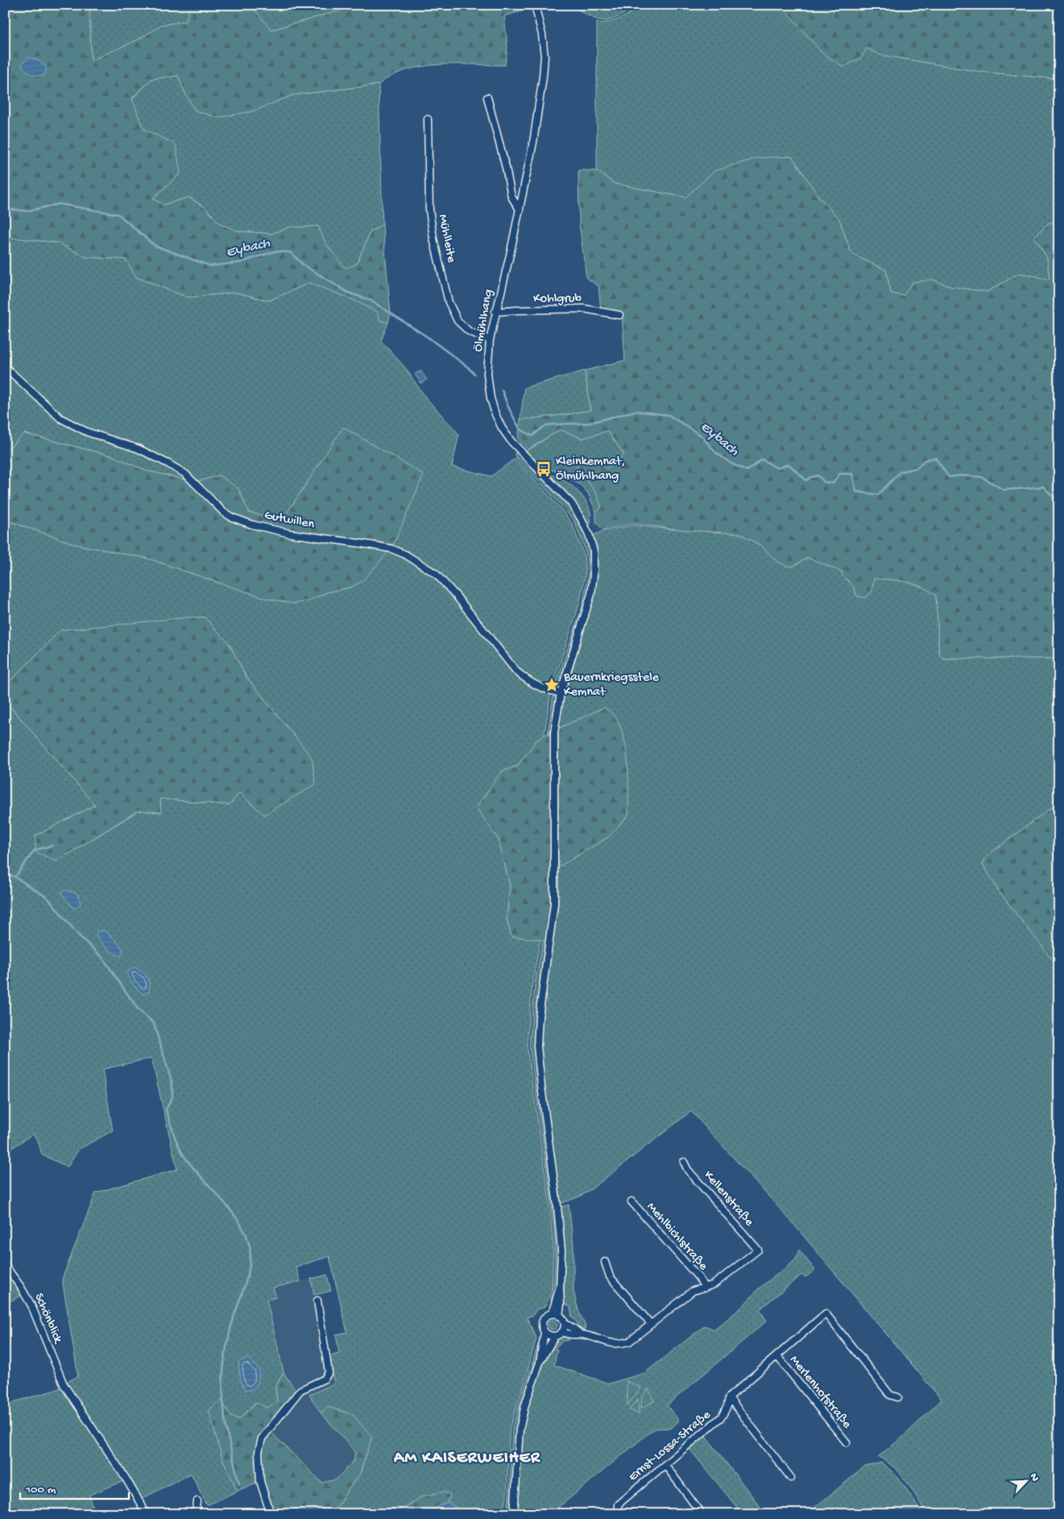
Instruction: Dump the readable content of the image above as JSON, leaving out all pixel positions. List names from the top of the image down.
{
  "streets": {
    "street": [
      "Mühlleite",
      "Kohlgrub",
      "Ölmühlhang",
      "Gutwillen",
      "Kellenstraße",
      "Mehlbichlstraße",
      "Schönblick",
      "Merlenhofstraße",
      "Ernst-Lossa-Straße"
    ]
  },
  "crossings": [
    ["Mühlleite", "Ölmühlhang"],
    ["Kohlgrub", "Ölmühlhang"],
    ["Ölmühlhang", "Gutwillen"],
    ["Kellenstraße", "Mehlbichlstraße"],
    ["Merlenhofstraße", "Ernst-Lossa-Straße"]
  ],
  "districts": ["AM KAISERWEIHER"],
  "water": ["Eybach"],
  "places": {
    "bus stop": ["Kleinkemnat, Ölmühlhang"],
    "place": ["Bauernkriegsstele Kemnat"]
  },
  "scale_bar": "100 m",
  "north": "top right"
}
